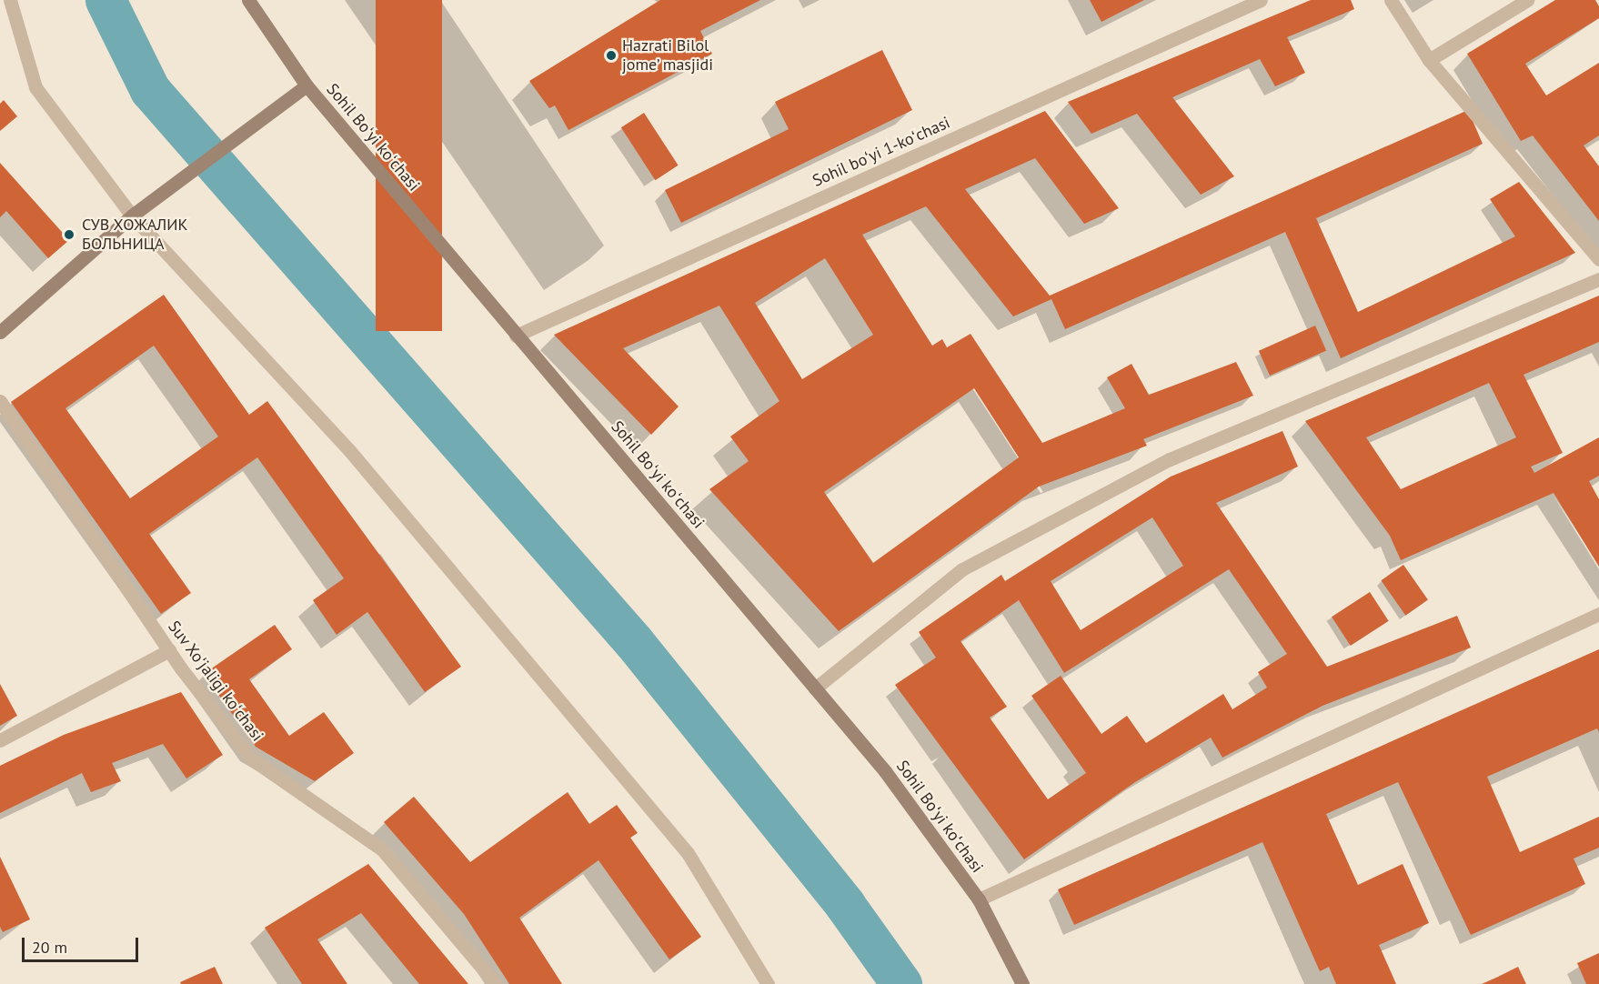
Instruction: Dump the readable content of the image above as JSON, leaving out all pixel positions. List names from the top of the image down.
{
  "streets": {
    "main road": ["Sohil Boʻyi koʻchasi"],
    "street": ["Sohil boʻyi 1-koʻchasi", "Suv Xoʻjaligi koʻchasi"]
  },
  "crossings": [
    ["Sohil Boʻyi koʻchasi", "Sohil boʻyi 1-koʻchasi"]
  ],
  "places": ["Hazrati Bilol jome’ masjidi", "СУВ ХОЖАЛИК БОЛЬНИЦА"],
  "scale_bar": "20 m"
}
